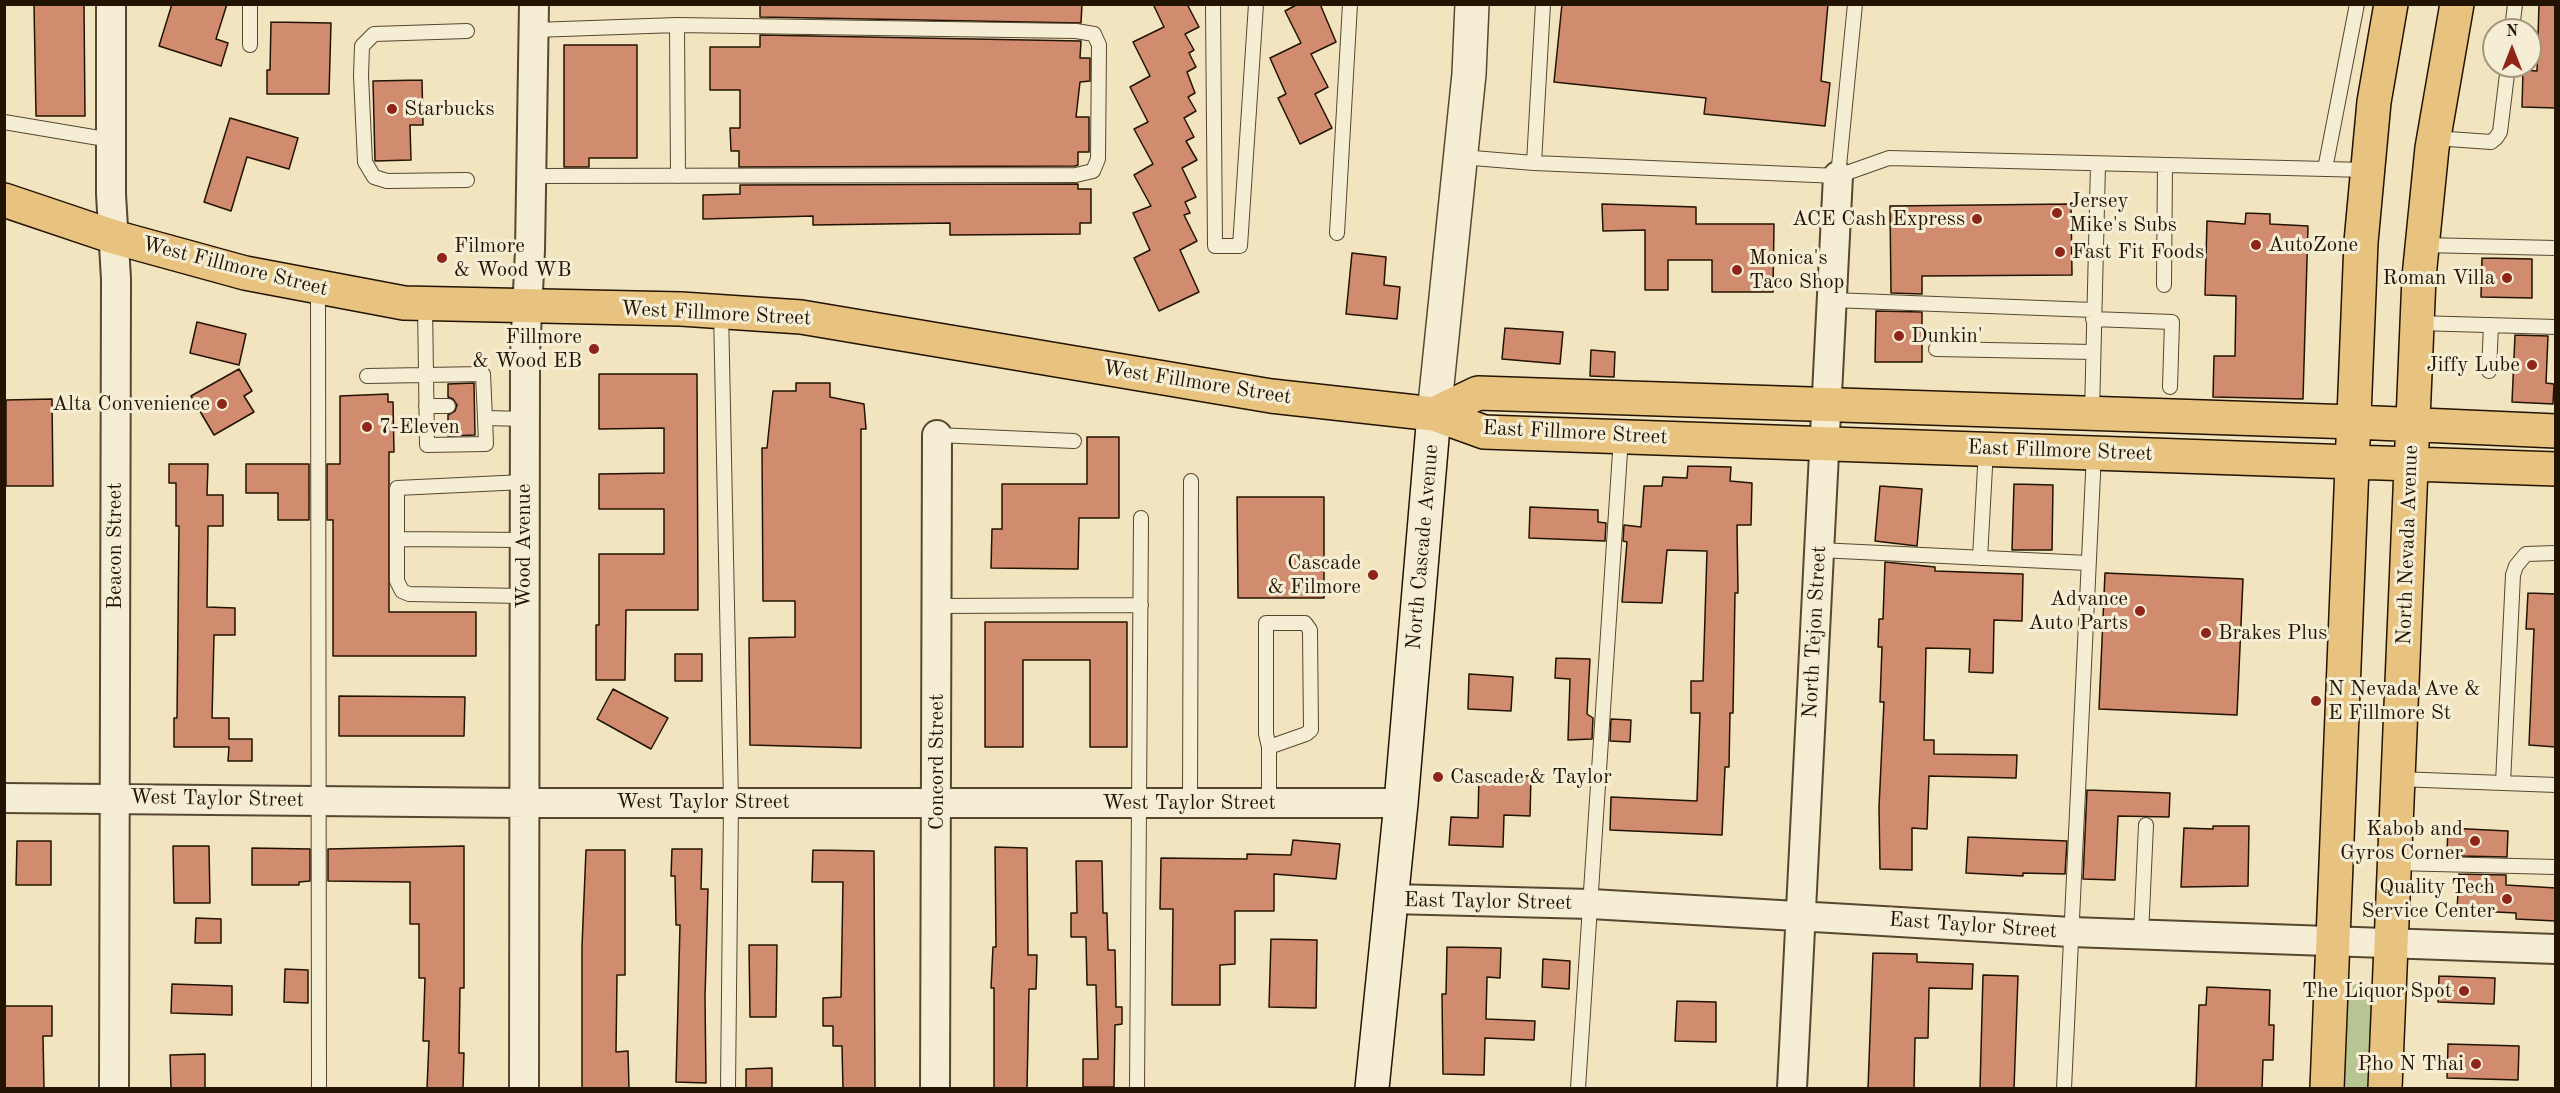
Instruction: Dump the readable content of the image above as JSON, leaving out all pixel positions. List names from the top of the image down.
{
  "streets": {
    "main road": [
      "West Fillmore Street",
      "East Fillmore Street",
      "North Nevada Avenue",
      "North Cascade Avenue"
    ],
    "street": [
      "Beacon Street",
      "Wood Avenue",
      "North Tejon Street",
      "Concord Street",
      "West Taylor Street",
      "East Taylor Street"
    ]
  },
  "crossings": [
    ["West Fillmore Street", "East Fillmore Street"],
    ["West Fillmore Street", "Beacon Street"],
    ["West Fillmore Street", "Wood Avenue"],
    ["West Fillmore Street", "North Cascade Avenue"],
    ["East Fillmore Street", "North Nevada Avenue"],
    ["East Fillmore Street", "North Cascade Avenue"],
    ["East Fillmore Street", "North Tejon Street"],
    ["North Nevada Avenue", "East Taylor Street"],
    ["Beacon Street", "West Taylor Street"],
    ["Wood Avenue", "West Taylor Street"],
    ["North Cascade Avenue", "West Taylor Street"],
    ["North Cascade Avenue", "East Taylor Street"],
    ["North Tejon Street", "East Taylor Street"],
    ["Concord Street", "West Taylor Street"]
  ],
  "places": [
    "Starbucks",
    "Jersey Mike's Subs",
    "ACE Cash Express",
    "AutoZone",
    "Fast Fit Foods",
    "Filmore & Wood WB",
    "Monica's Taco Shop",
    "Roman Villa",
    "Dunkin'",
    "Fillmore & Wood EB",
    "Jiffy Lube",
    "Alta Convenience",
    "7-Eleven",
    "Cascade & Filmore",
    "Advance Auto Parts",
    "Brakes Plus",
    "N Nevada Ave & E Fillmore St",
    "Cascade & Taylor",
    "Kabob and Gyros Corner",
    "Quality Tech Service Center",
    "The Liquor Spot",
    "Pho N Thai"
  ],
  "north": "top"
}
